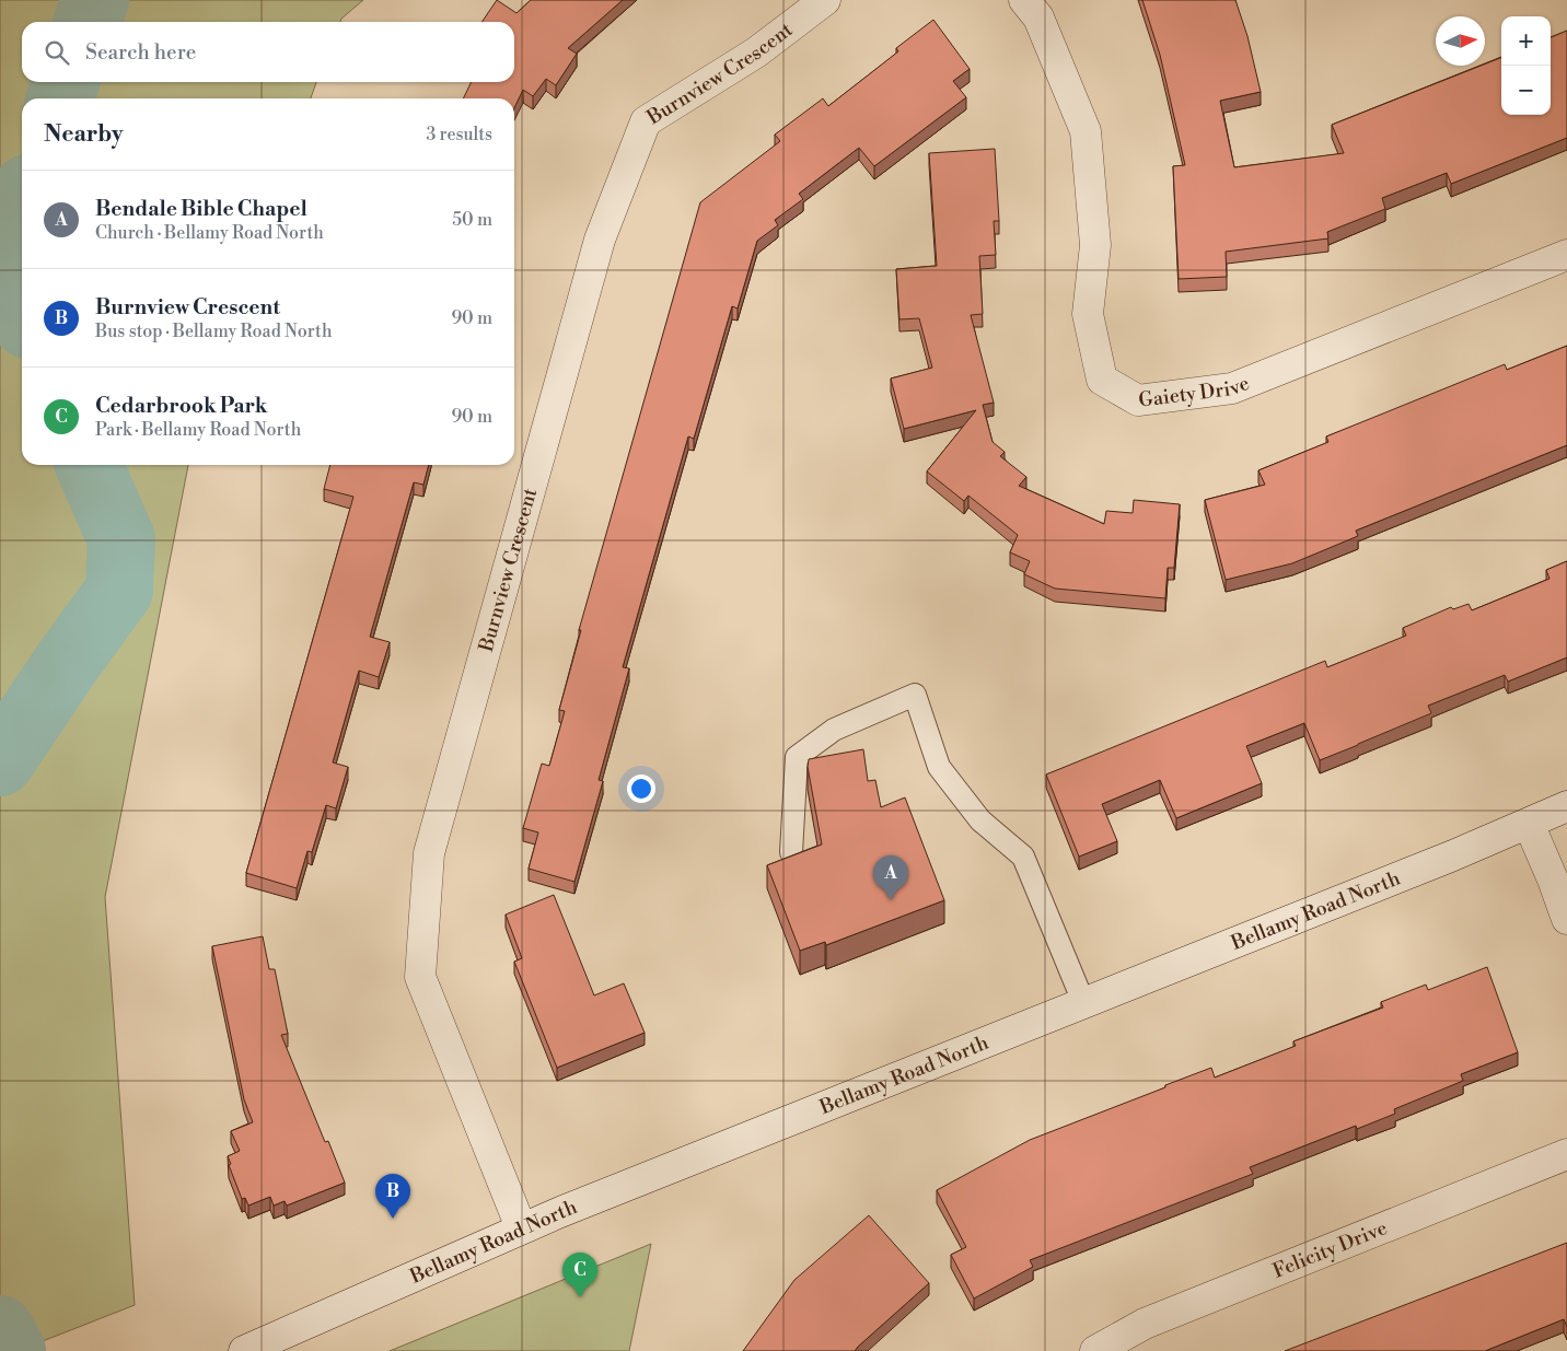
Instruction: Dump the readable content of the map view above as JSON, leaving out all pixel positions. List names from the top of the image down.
{
  "streets": {
    "street": [
      "Burnview Crescent",
      "Gaiety Drive",
      "Bellamy Road North",
      "Felicity Drive"
    ]
  },
  "crossings": [
    ["Burnview Crescent", "Bellamy Road North"]
  ],
  "north": "right",
  "page": {
    "map_buttons": ["+", "−"],
    "search": "Search here",
    "heading": ["Nearby", "3 results"],
    "list": [
      {
        "mark": "A",
        "name": "Bendale Bible Chapel",
        "note": "Church · Bellamy Road North",
        "value": "50 m"
      },
      {
        "mark": "B",
        "name": "Burnview Crescent",
        "note": "Bus stop · Bellamy Road North",
        "value": "90 m"
      },
      {
        "mark": "C",
        "name": "Cedarbrook Park",
        "note": "Park · Bellamy Road North",
        "value": "90 m"
      }
    ],
    "pins": ["A", "B", "C"]
  }
}
